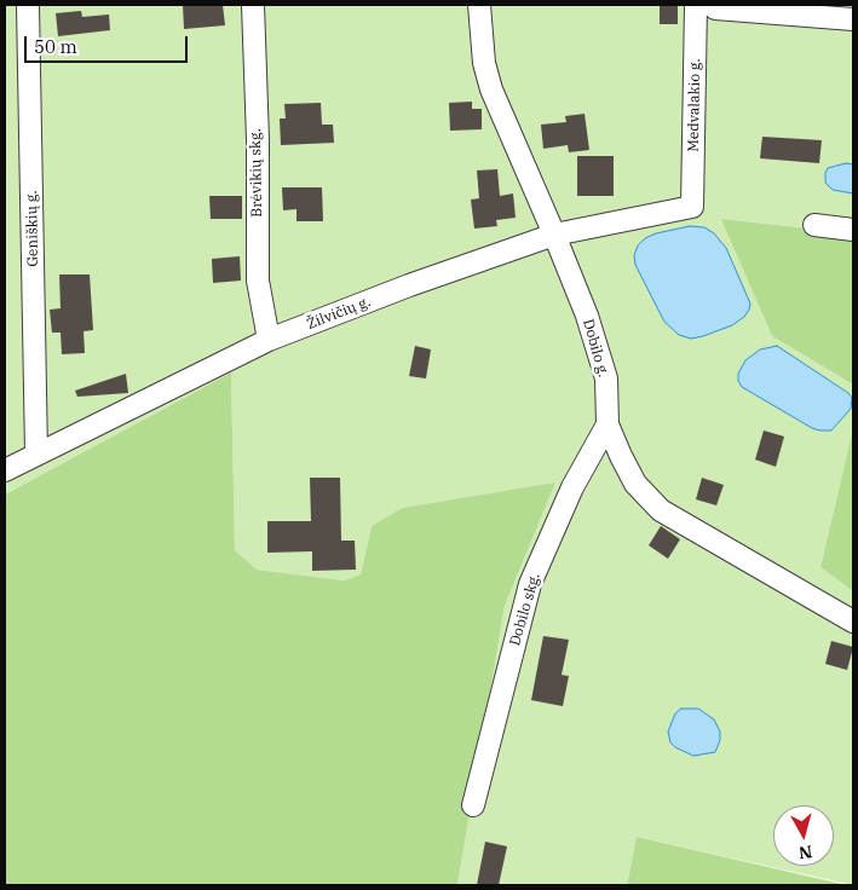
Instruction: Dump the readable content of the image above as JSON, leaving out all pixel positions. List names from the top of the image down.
{
  "streets": {
    "street": [
      "Medvalakio g.",
      "Brėvikių skg.",
      "Geniškių g.",
      "Žilvičių g.",
      "Dobilo g.",
      "Dobilo skg."
    ]
  },
  "crossings": [
    ["Medvalakio g.", "Žilvičių g."],
    ["Brėvikių skg.", "Žilvičių g."],
    ["Geniškių g.", "Žilvičių g."],
    ["Žilvičių g.", "Dobilo g."],
    ["Dobilo g.", "Dobilo skg."]
  ],
  "scale_bar": "50 m",
  "north": "bottom"
}
